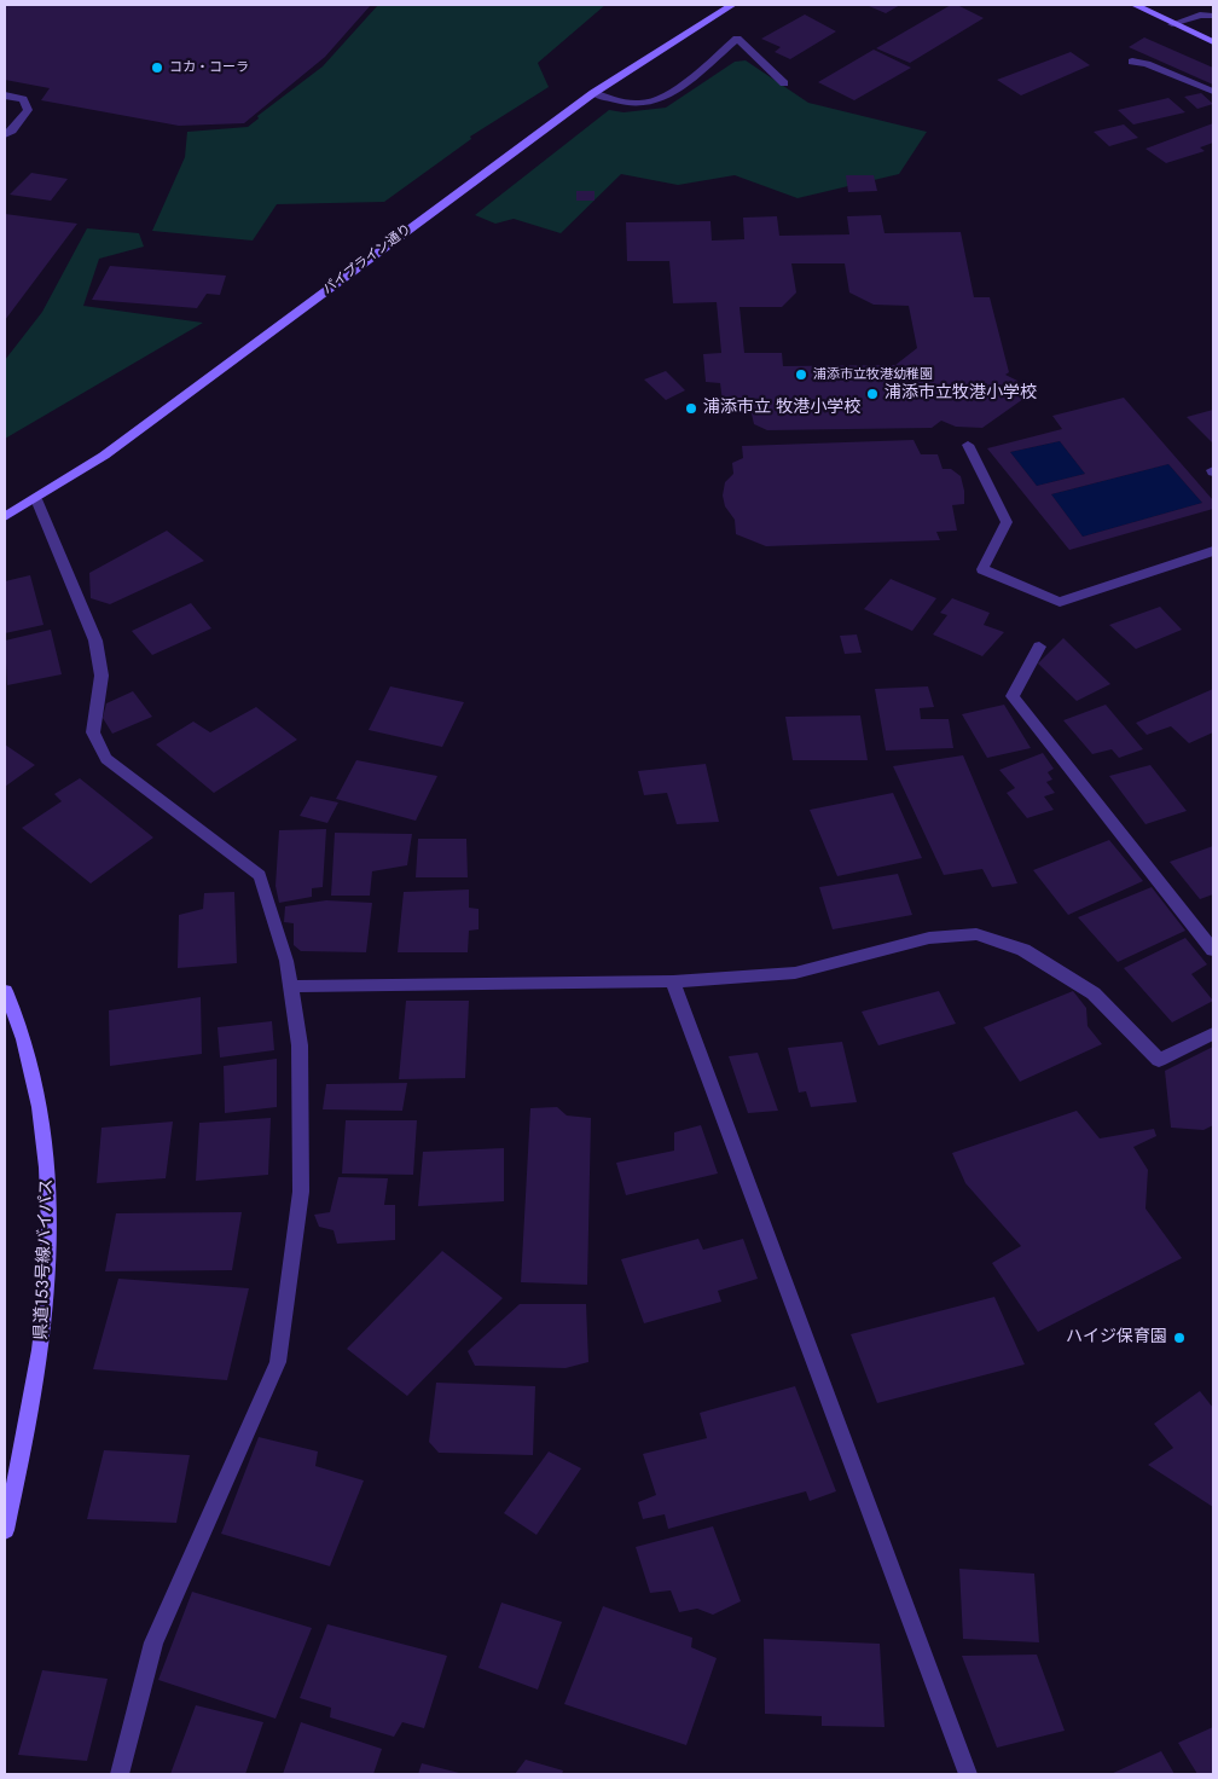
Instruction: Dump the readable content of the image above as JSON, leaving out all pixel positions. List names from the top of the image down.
{
  "streets": {
    "main road": ["パイプライン通り", "県道153号線バイパス"]
  },
  "places": [
    "コカ・コーラ",
    "浦添市立牧港幼稚園",
    "浦添市立牧港小学校",
    "浦添市立 牧港小学校",
    "ハイジ保育園"
  ]
}
